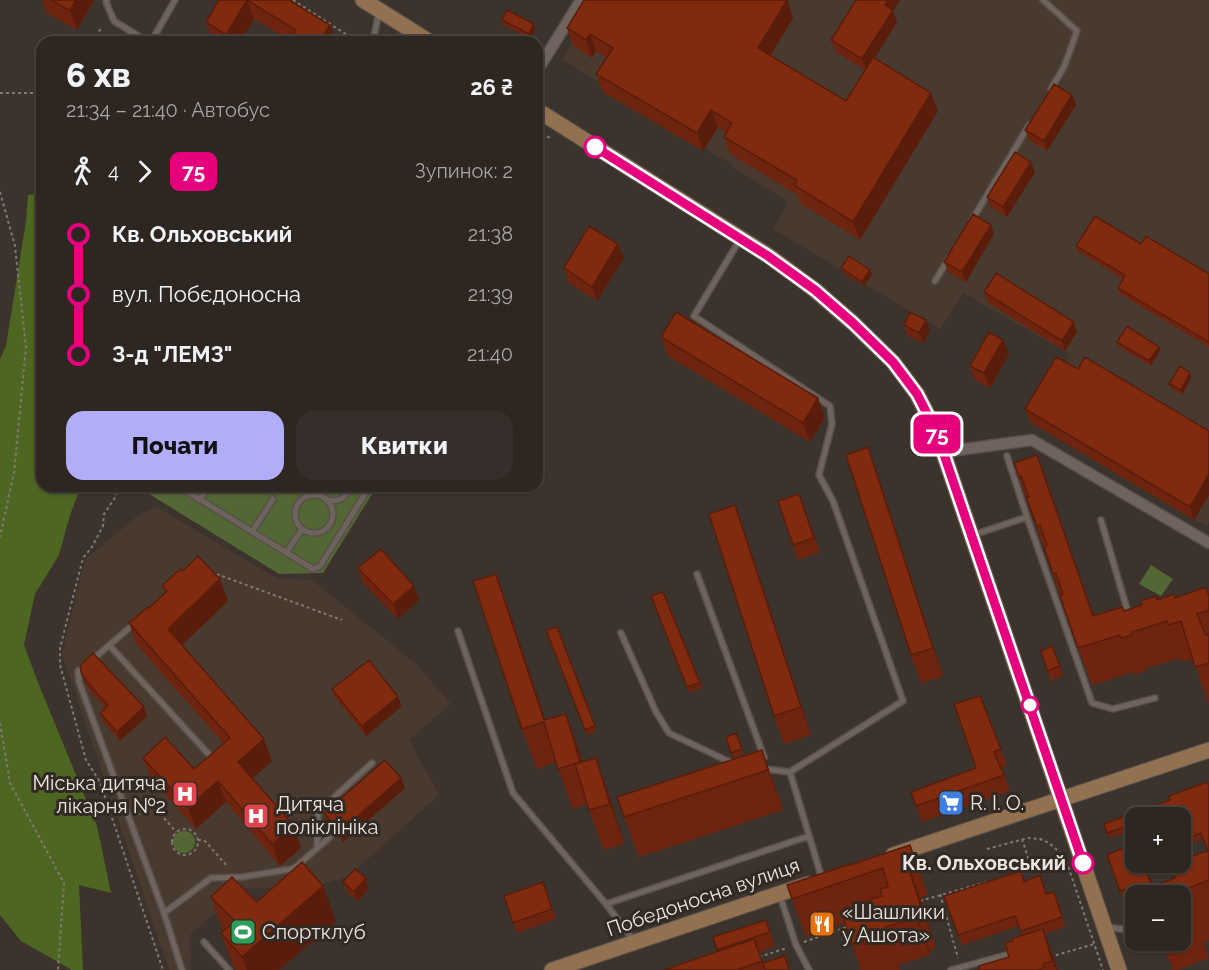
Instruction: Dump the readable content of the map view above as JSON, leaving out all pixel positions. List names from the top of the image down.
{
  "streets": {
    "street": ["Победоносна вулиця"]
  },
  "places": {
    "hospital": ["Міська дитяча лікарня №2", "Дитяча поліклініка"],
    "supermarket": ["R. I. O."],
    "other": ["Кв. Ольховський"],
    "restaurant": ["«Шашлики у Ашота»"],
    "sports": ["Спортклуб"]
  },
  "lines": ["bus line 75"],
  "page": {
    "on_map": "75",
    "heading": ["6 хв", "21:34 – 21:40 · Автобус", "26 ₴"],
    "legs": ["4", "75", "Зупинок: 2"],
    "list": [
      {
        "name": "Кв. Ольховський",
        "value": "21:38"
      },
      {
        "name": "вул. Побєдоносна",
        "value": "21:39"
      },
      {
        "name": "З-д \"ЛЕМЗ\"",
        "value": "21:40"
      }
    ],
    "buttons": ["Почати", "Квитки"],
    "map_buttons": ["+", "−"]
  }
}
